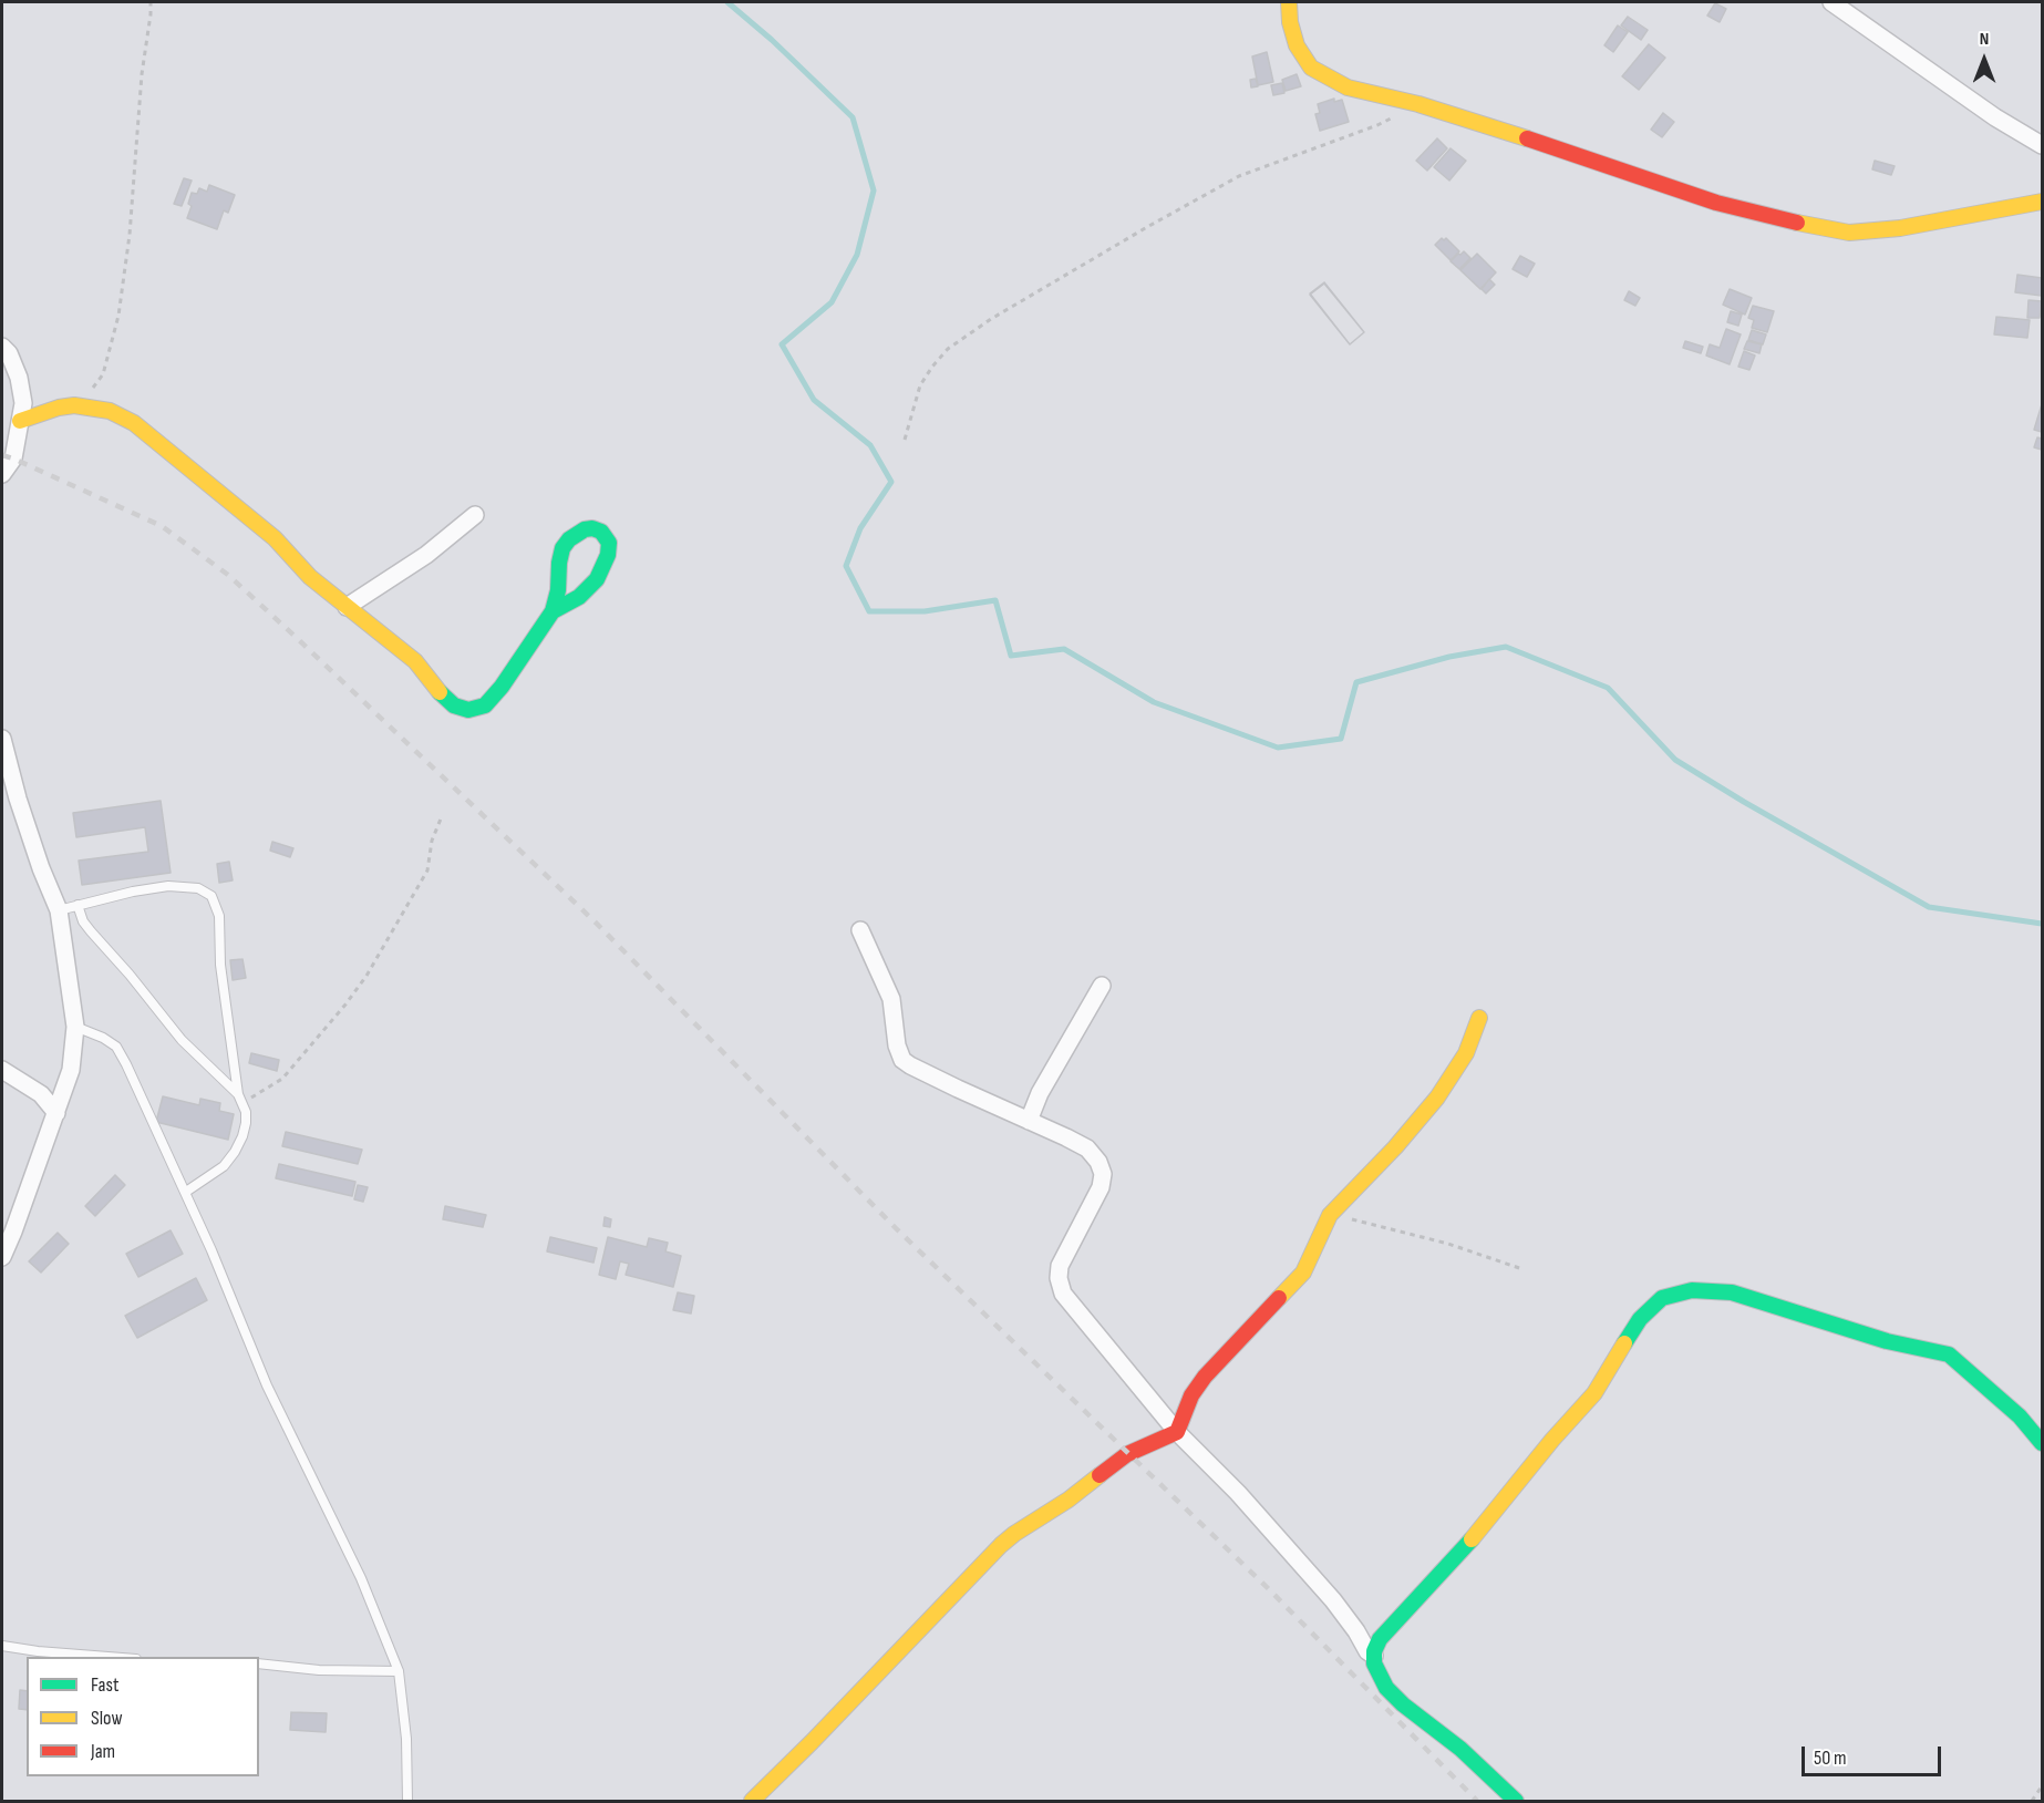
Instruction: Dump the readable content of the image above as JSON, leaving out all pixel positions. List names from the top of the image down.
{
  "legend": ["Fast", "Slow", "Jam"],
  "scale_bar": "50 m",
  "north": "top"
}
